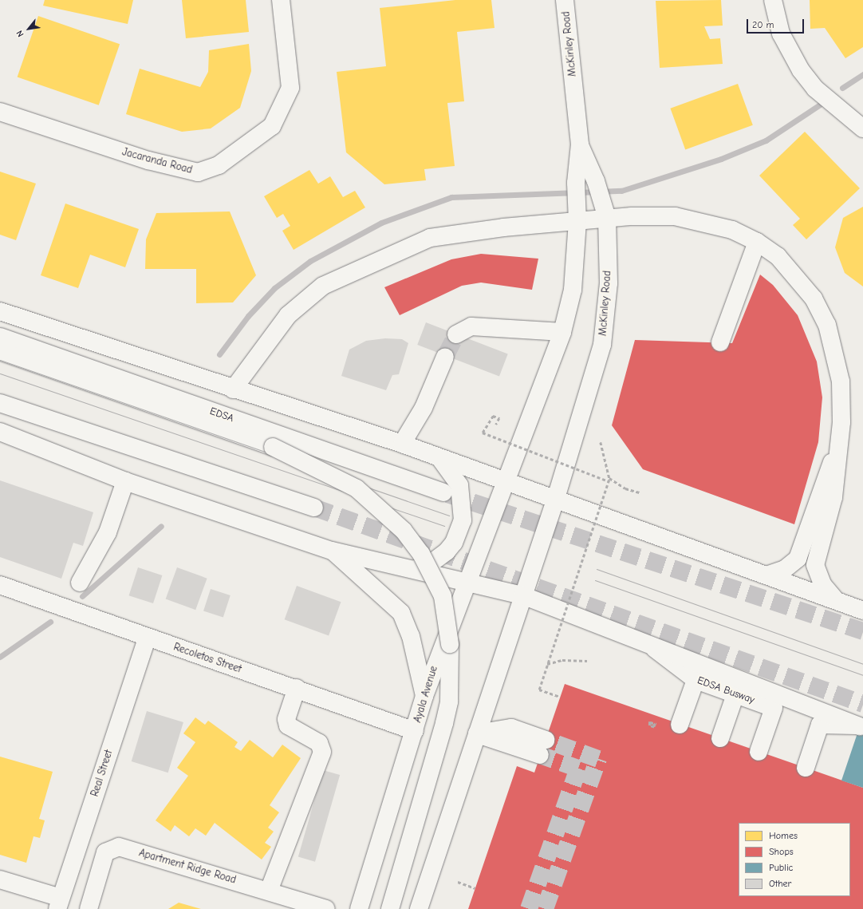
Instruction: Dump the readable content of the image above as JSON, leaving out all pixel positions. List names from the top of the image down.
{
  "streets": {
    "main road": [
      "McKinley Road",
      "Jacaranda Road",
      "EDSA",
      "Recoletos Street",
      "EDSA Busway",
      "Ayala Avenue",
      "Real Street",
      "Apartment Ridge Road"
    ]
  },
  "crossings": [
    ["McKinley Road", "Ayala Avenue"],
    ["Recoletos Street", "Ayala Avenue"],
    ["Recoletos Street", "Real Street"]
  ],
  "legend": [
    "Homes",
    "Shops",
    "Public",
    "Other"
  ],
  "scale_bar": "20 m",
  "north": "bottom left"
}
